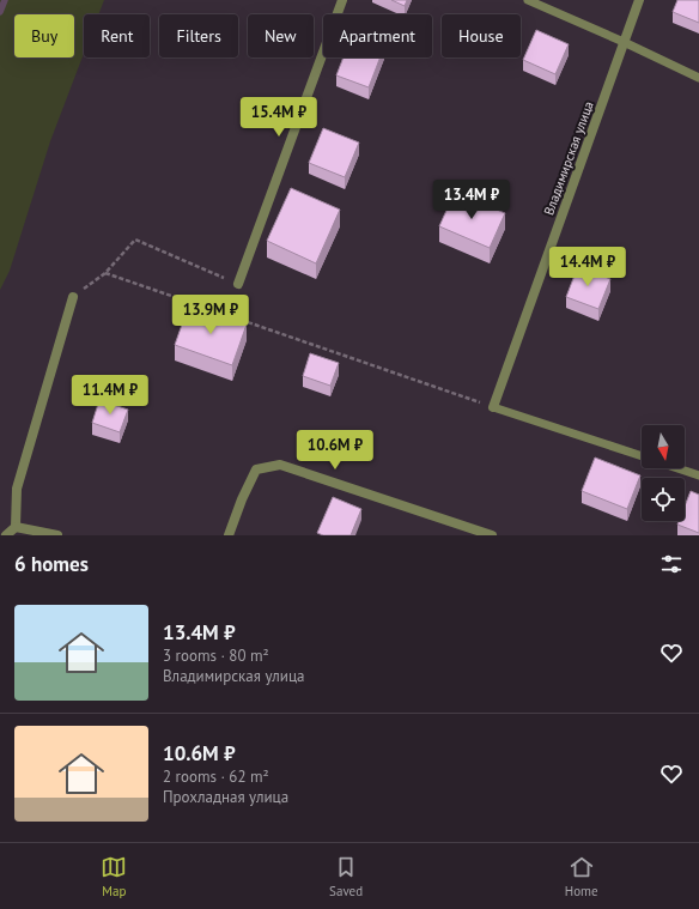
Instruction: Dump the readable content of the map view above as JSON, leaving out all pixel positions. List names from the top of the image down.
{
  "streets": {
    "street": ["Владимирская улица"]
  },
  "north": "bottom",
  "page": {
    "chip": [
      "Buy",
      "Rent",
      "Filters",
      "New",
      "Apartment",
      "House"
    ],
    "price": [
      "15.4M ₽",
      "13.4M ₽",
      "14.4M ₽",
      "13.9M ₽",
      "11.4M ₽",
      "10.6M ₽"
    ],
    "heading": "6 homes",
    "list": [
      {
        "name": "13.4M ₽",
        "note": "3 rooms · 80 m² · Владимирская улица"
      },
      {
        "name": "10.6M ₽",
        "note": "2 rooms · 62 m² · Прохладная улица"
      }
    ],
    "tabs": ["Map", "Saved", "Home"]
  }
}
